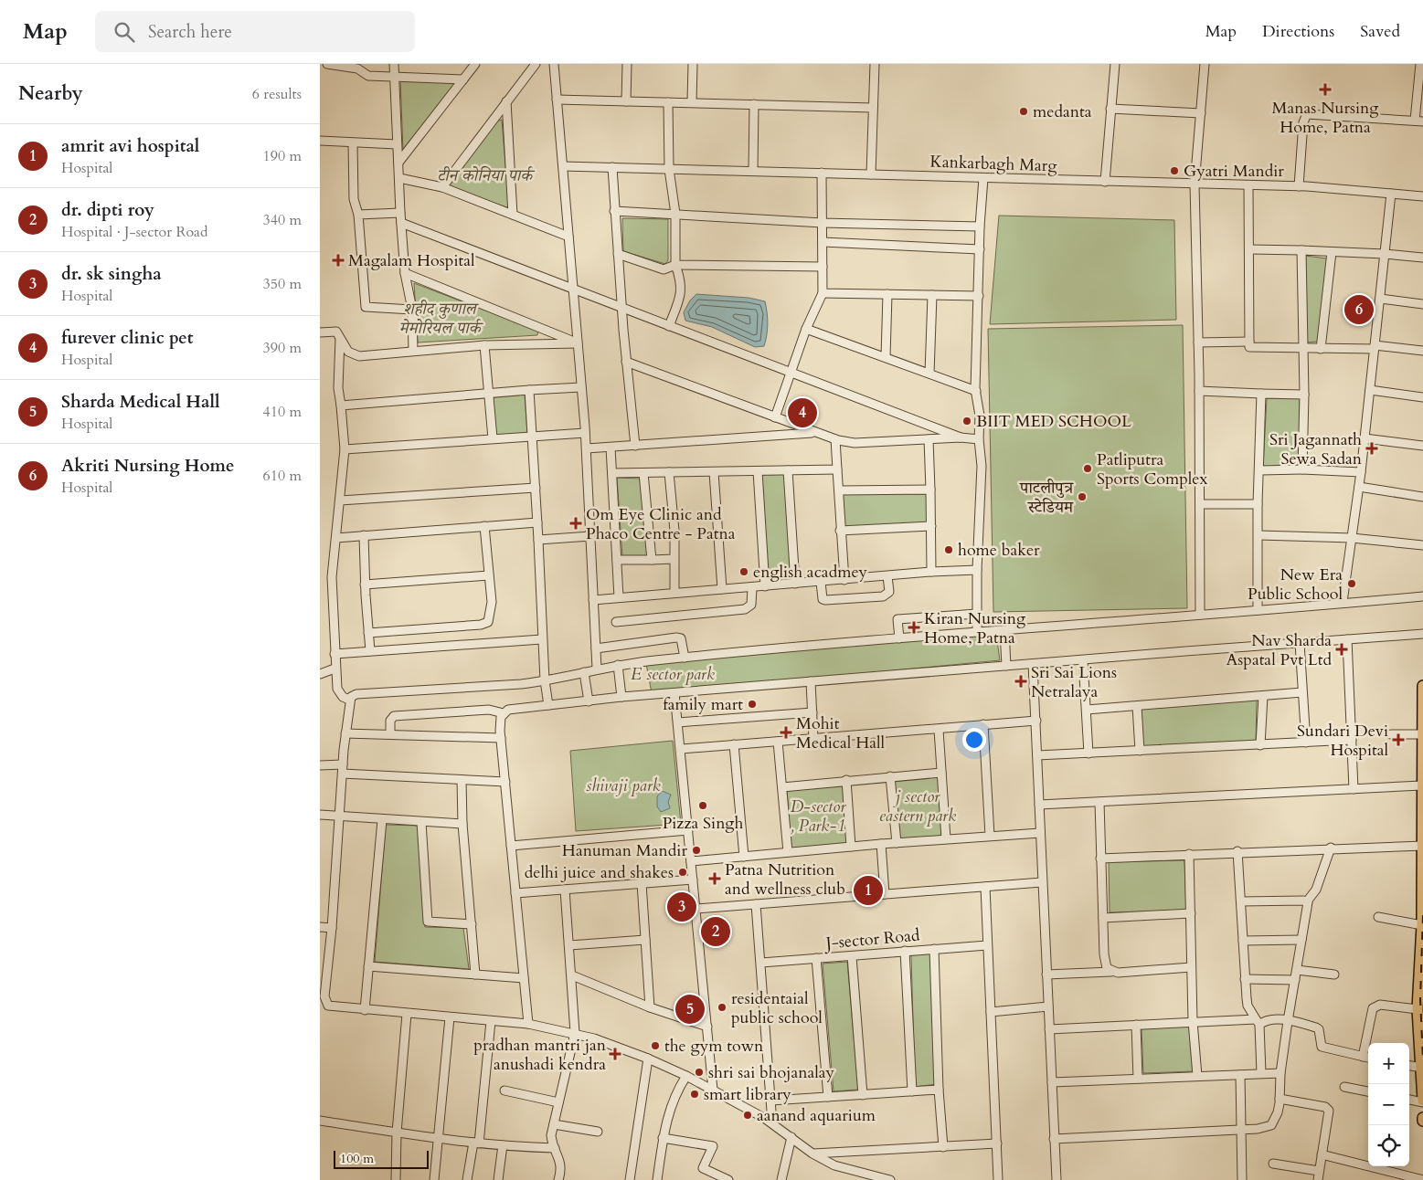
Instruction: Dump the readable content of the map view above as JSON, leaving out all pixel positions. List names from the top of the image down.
{
  "streets": {
    "street": ["Kankarbagh Marg", "J-sector Road"]
  },
  "parks": [
    "टीन कोनिया पार्क",
    "शहीद कुणाल मेमोरियल पार्क",
    "E sector park",
    "shivaji park",
    "j sector eastern park",
    "D-sector , Park-1"
  ],
  "places": {
    "health": [
      "Manas Nursing Home, Patna",
      "Magalam Hospital",
      "Sri Jagannath Sewa Sadan",
      "Om Eye Clinic and Phaco Centre - Patna",
      "Kiran Nursing Home, Patna",
      "Nav Sharda Aspatal Pvt Ltd",
      "Sri Sai Lions Netralaya",
      "Mohit Medical Hall",
      "Sundari Devi Hospital",
      "Patna Nutrition and wellness club",
      "pradhan mantri jan anushadi kendra"
    ],
    "other": [
      "medanta",
      "Gyatri Mandir",
      "BIIT MED SCHOOL",
      "Patliputra Sports Complex",
      "पाटलीपुत्र स्टेडियम",
      "home baker",
      "english acadmey",
      "New Era Public School",
      "family mart",
      "Pizza Singh",
      "Hanuman Mandir",
      "delhi juice and shakes",
      "residentaial public school",
      "the gym town",
      "shri sai bhojanalay",
      "smart library",
      "aanand aquarium"
    ]
  },
  "scale_bar": "100 m",
  "page": {
    "header": "Map",
    "search": "Search here",
    "nav": ["Map", "Directions", "Saved"],
    "heading": ["Nearby", "6 results"],
    "list": [
      {
        "mark": "1",
        "name": "amrit avi hospital",
        "note": "Hospital",
        "value": "190 m"
      },
      {
        "mark": "2",
        "name": "dr. dipti roy",
        "note": "Hospital · J-sector Road",
        "value": "340 m"
      },
      {
        "mark": "3",
        "name": "dr. sk singha",
        "note": "Hospital",
        "value": "350 m"
      },
      {
        "mark": "4",
        "name": "furever clinic pet",
        "note": "Hospital",
        "value": "390 m"
      },
      {
        "mark": "5",
        "name": "Sharda Medical Hall",
        "note": "Hospital",
        "value": "410 m"
      },
      {
        "mark": "6",
        "name": "Akriti Nursing Home",
        "note": "Hospital",
        "value": "610 m"
      }
    ],
    "pins": [
      "6",
      "4",
      "1",
      "3",
      "2",
      "5"
    ],
    "map_buttons": ["+", "−"],
    "scale": "100 m"
  }
}
